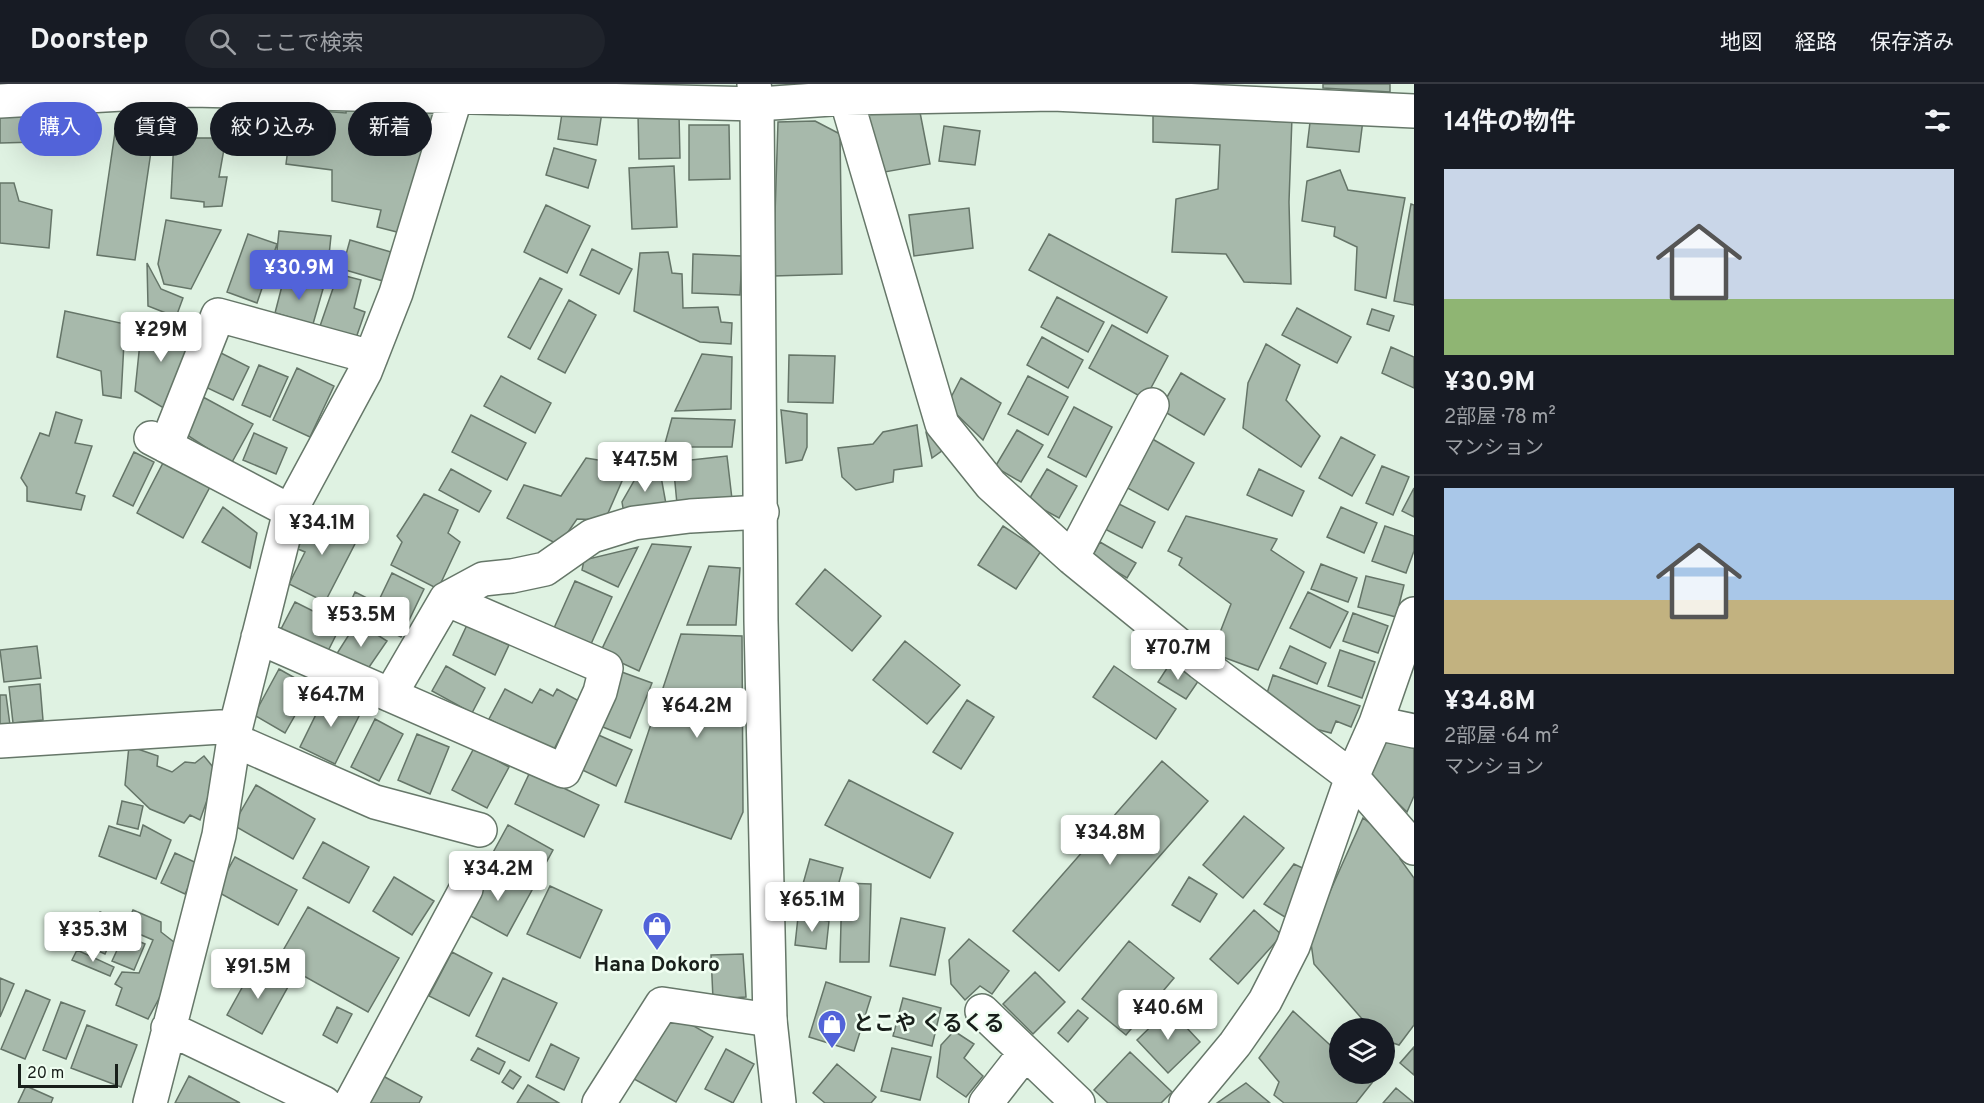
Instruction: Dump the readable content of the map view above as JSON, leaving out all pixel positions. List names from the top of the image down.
{
  "places": {
    "shop": ["Hana Dokoro", "とこや くるくる"]
  },
  "scale_bar": "20 m",
  "page": {
    "header": "Doorstep",
    "search": "ここで検索",
    "nav": ["地図", "経路", "保存済み"],
    "heading": "14件の物件",
    "chip": [
      "購入",
      "賃貸",
      "絞り込み",
      "新着"
    ],
    "list": [
      {
        "name": "¥30.9M",
        "note": "2部屋 · 78 m² · マンション"
      },
      {
        "name": "¥34.8M",
        "note": "2部屋 · 64 m² · マンション"
      }
    ],
    "price": [
      "¥30.9M",
      "¥29M",
      "¥47.5M",
      "¥34.1M",
      "¥53.5M",
      "¥70.7M",
      "¥64.7M",
      "¥64.2M",
      "¥34.8M",
      "¥34.2M",
      "¥65.1M",
      "¥35.3M",
      "¥91.5M",
      "¥40.6M"
    ],
    "scale": "20 m"
  }
}
